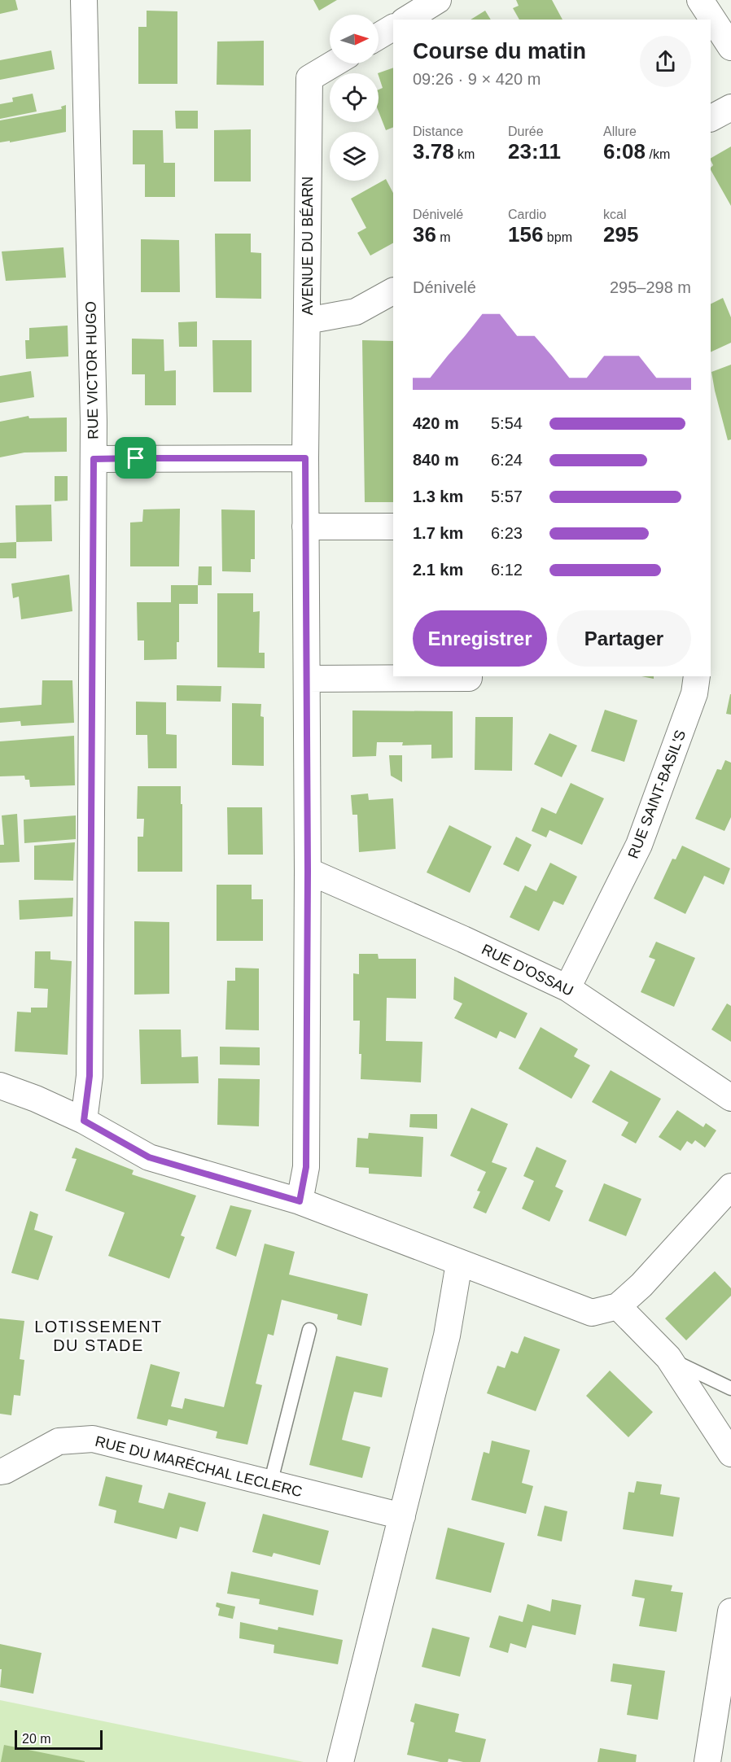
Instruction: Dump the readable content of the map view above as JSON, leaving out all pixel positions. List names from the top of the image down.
{
  "streets": {
    "street": [
      "AVENUE DU BÉARN",
      "RUE VICTOR HUGO",
      "RUE SAINT-BASIL'S",
      "RUE D'OSSAU",
      "RUE DU MARÉCHAL LECLERC"
    ]
  },
  "crossings": [
    ["AVENUE DU BÉARN", "RUE D'OSSAU"],
    ["RUE SAINT-BASIL'S", "RUE D'OSSAU"]
  ],
  "districts": ["LOTISSEMENT DU STADE"],
  "scale_bar": "20 m",
  "north": "right",
  "page": {
    "heading": ["Course du matin", "09:26 · 9 × 420 m"],
    "stats": [
      ["Distance", "3.78 km"],
      ["Durée", "23:11"],
      ["Allure", "6:08 /km"],
      ["Dénivelé", "36 m"],
      ["Cardio", "156 bpm"],
      ["kcal", "295"]
    ],
    "chart": ["Dénivelé", "295–298 m"],
    "list": [
      {
        "name": "420 m",
        "note": "5:54"
      },
      {
        "name": "840 m",
        "note": "6:24"
      },
      {
        "name": "1.3 km",
        "note": "5:57"
      },
      {
        "name": "1.7 km",
        "note": "6:23"
      },
      {
        "name": "2.1 km",
        "note": "6:12"
      }
    ],
    "buttons": ["Enregistrer", "Partager"],
    "scale": "20 m"
  }
}
